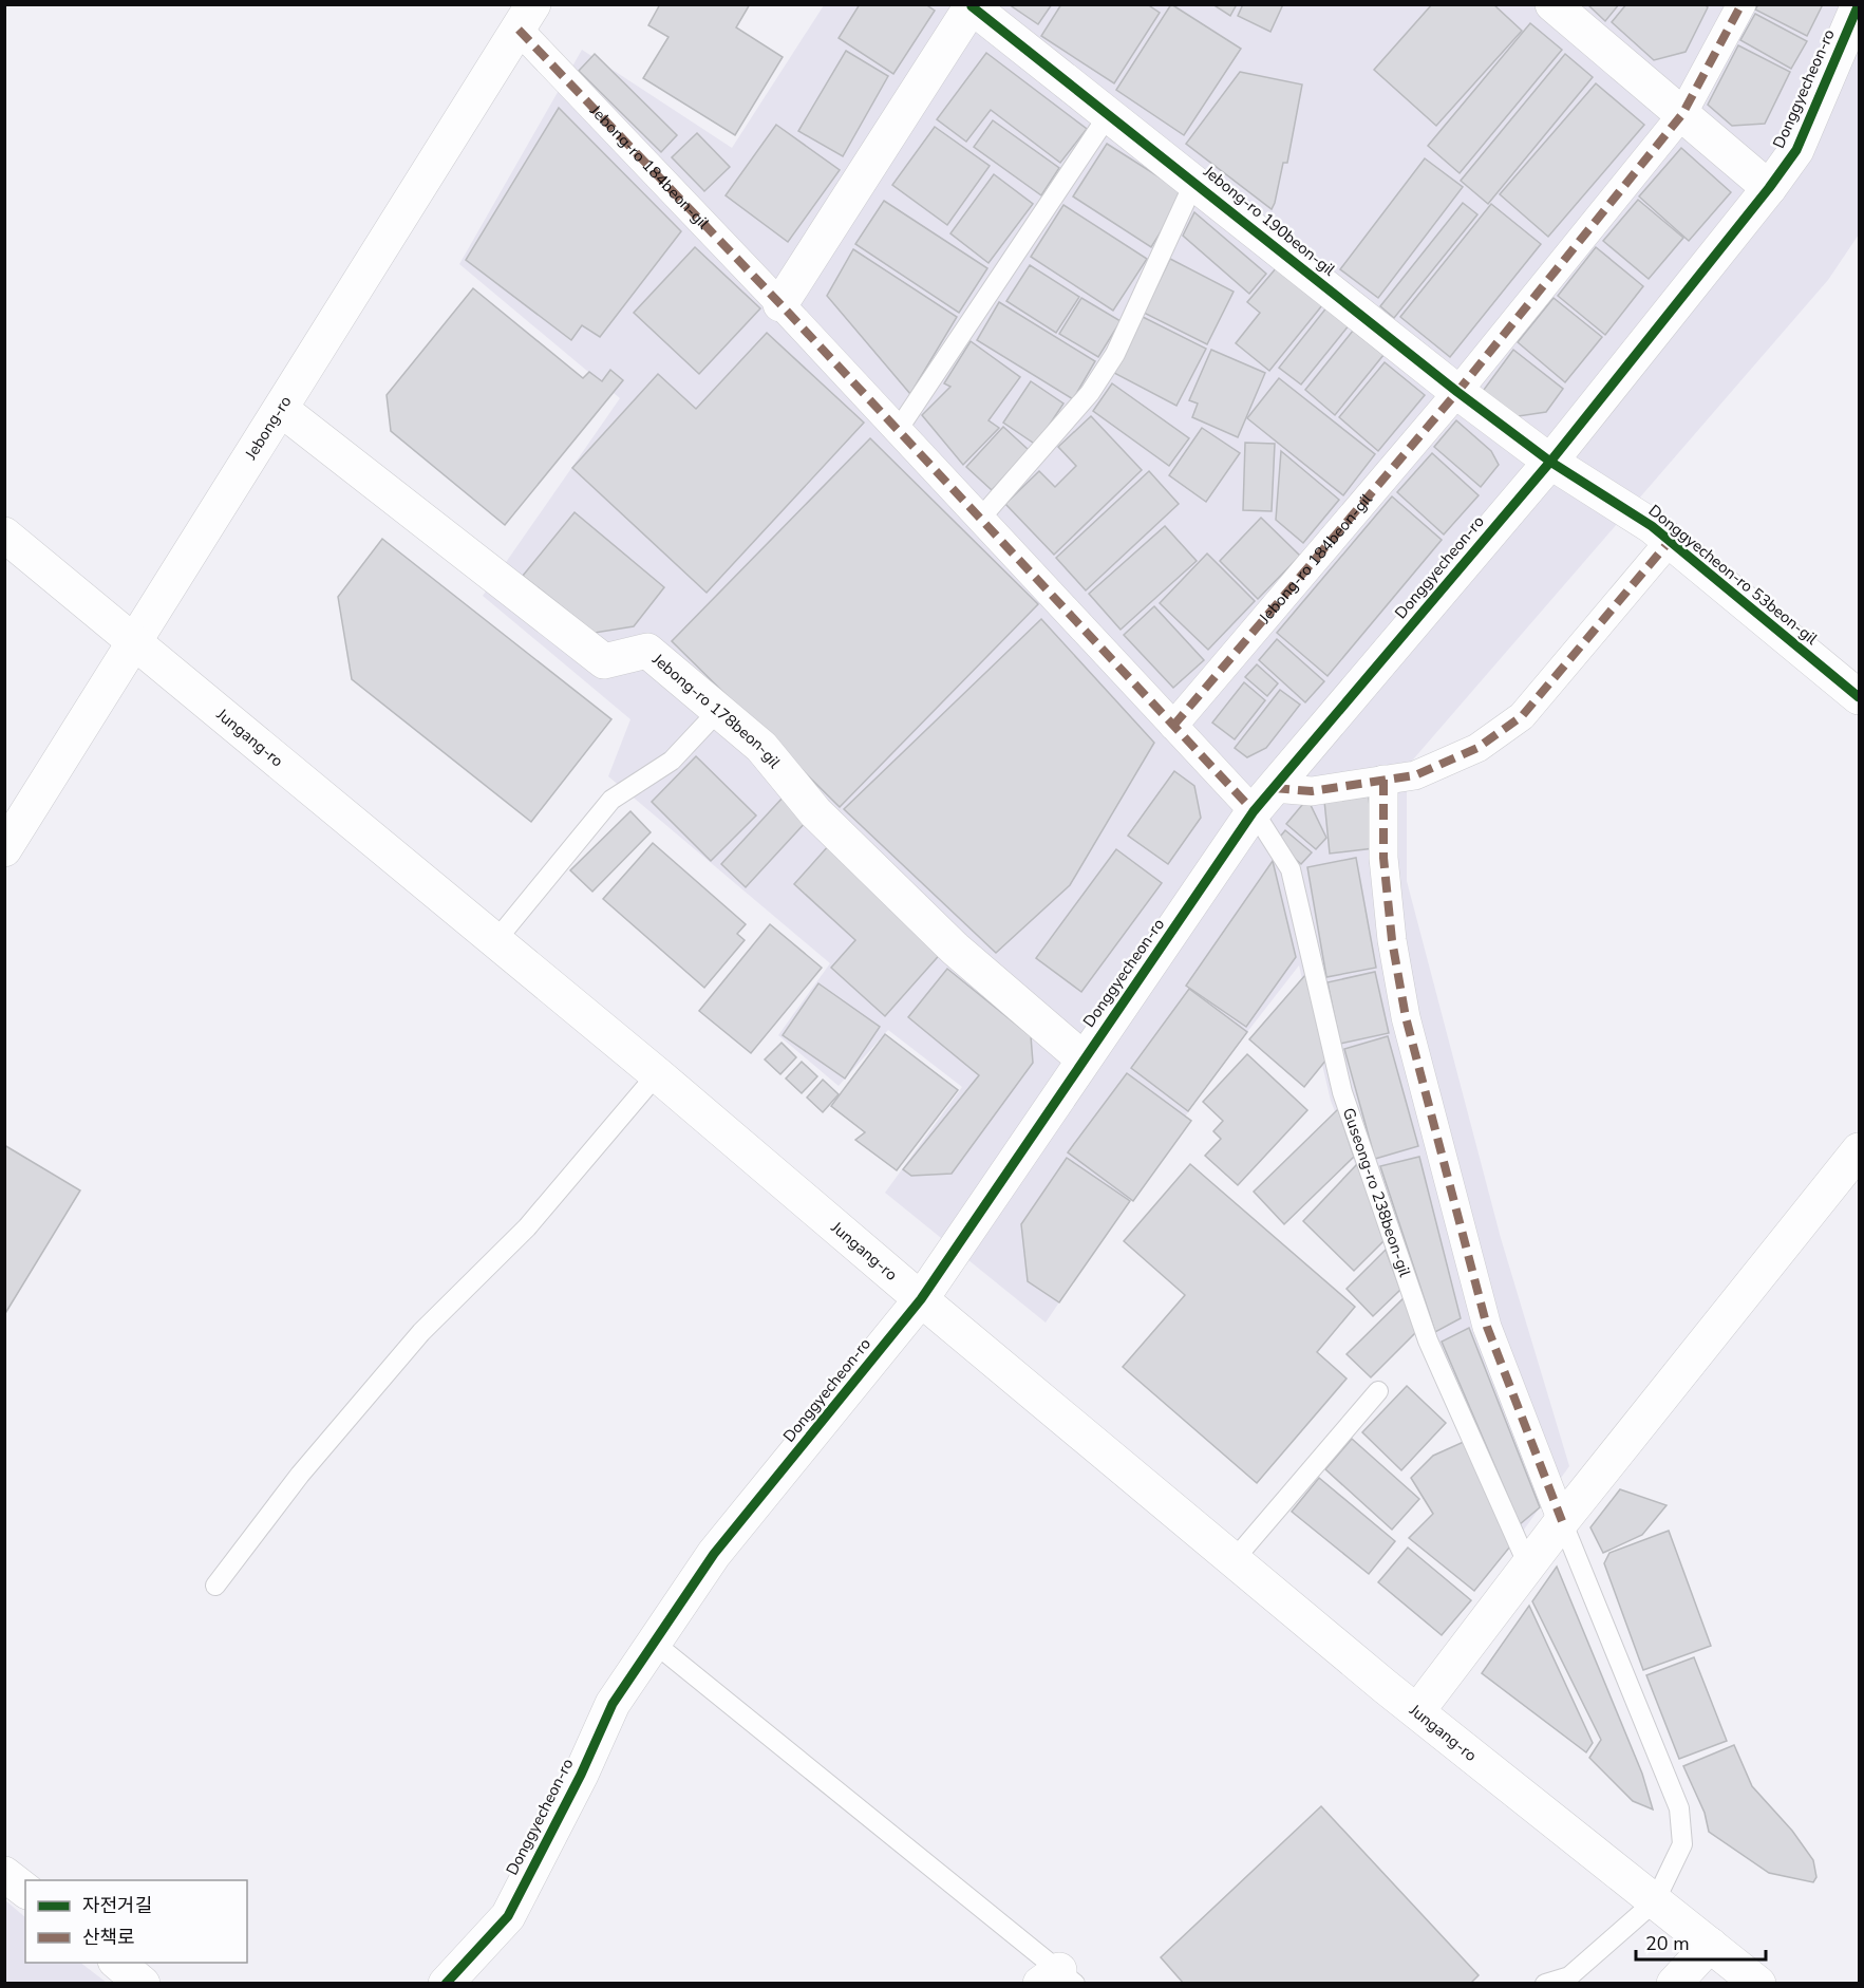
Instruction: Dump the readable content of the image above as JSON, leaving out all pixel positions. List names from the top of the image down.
{
  "streets": {
    "street": [
      "Donggyecheon-ro",
      "Jebong-ro 184beon-gil",
      "Jebong-ro 190beon-gil",
      "Jebong-ro",
      "Donggyecheon-ro 53beon-gil",
      "Jebong-ro 178beon-gil",
      "Jungang-ro"
    ],
    "lane": ["Guseong-ro 238beon-gil"]
  },
  "crossings": [
    ["Donggyecheon-ro", "Jebong-ro 184beon-gil"],
    ["Donggyecheon-ro", "Jebong-ro 190beon-gil"],
    ["Donggyecheon-ro", "Donggyecheon-ro 53beon-gil"],
    ["Donggyecheon-ro", "Jebong-ro 178beon-gil"],
    ["Donggyecheon-ro", "Jungang-ro"],
    ["Donggyecheon-ro", "Guseong-ro 238beon-gil"],
    ["Jebong-ro 184beon-gil", "Jebong-ro 190beon-gil"],
    ["Jebong-ro 184beon-gil", "Jebong-ro"],
    ["Jebong-ro 184beon-gil", "Guseong-ro 238beon-gil"],
    ["Jebong-ro 190beon-gil", "Donggyecheon-ro 53beon-gil"],
    ["Jebong-ro", "Jebong-ro 178beon-gil"],
    ["Jebong-ro", "Jungang-ro"]
  ],
  "legend": ["자전거길", "산책로"],
  "scale_bar": "20 m"
}
